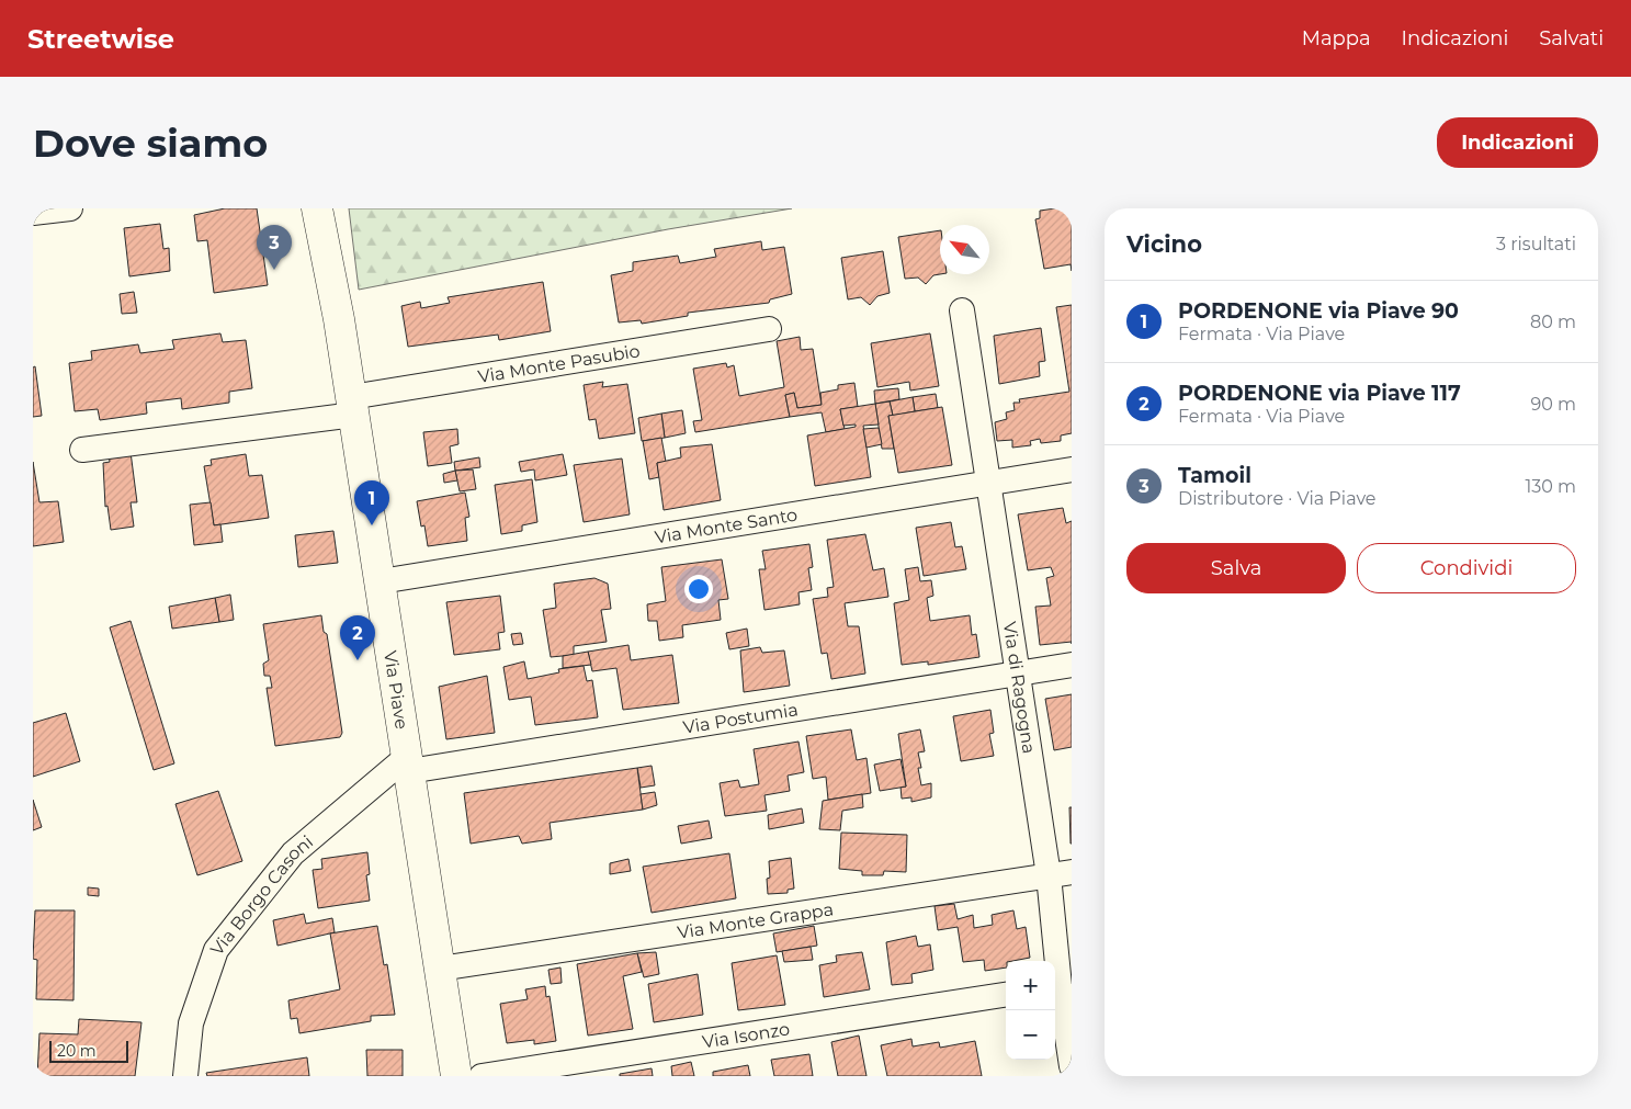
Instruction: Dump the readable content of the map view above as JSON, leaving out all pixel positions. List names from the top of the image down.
{
  "streets": {
    "street": [
      "Via Monte Pasubio",
      "Via Monte Santo",
      "Via di Ragogna",
      "Via Piave",
      "Via Postumia",
      "Via Borgo Casoni",
      "Via Monte Grappa",
      "Via Isonzo"
    ]
  },
  "crossings": [
    ["Via Monte Pasubio", "Via Piave"],
    ["Via Monte Santo", "Via di Ragogna"],
    ["Via Monte Santo", "Via Piave"],
    ["Via di Ragogna", "Via Postumia"],
    ["Via di Ragogna", "Via Monte Grappa"],
    ["Via Piave", "Via Postumia"],
    ["Via Piave", "Via Borgo Casoni"],
    ["Via Piave", "Via Monte Grappa"],
    ["Via Postumia", "Via Borgo Casoni"]
  ],
  "scale_bar": "20 m",
  "north": "top left",
  "page": {
    "header": "Streetwise",
    "nav": ["Mappa", "Indicazioni", "Salvati"],
    "buttons": [
      "Indicazioni",
      ["Salva", "Condividi"]
    ],
    "title": "Dove siamo",
    "heading": ["Vicino", "3 risultati"],
    "pins": ["3", "1", "2"],
    "list": [
      {
        "mark": "1",
        "name": "PORDENONE via Piave 90",
        "note": "Fermata · Via Piave",
        "value": "80 m"
      },
      {
        "mark": "2",
        "name": "PORDENONE via Piave 117",
        "note": "Fermata · Via Piave",
        "value": "90 m"
      },
      {
        "mark": "3",
        "name": "Tamoil",
        "note": "Distributore · Via Piave",
        "value": "130 m"
      }
    ],
    "map_buttons": ["+", "−"],
    "scale": "20 m"
  }
}
